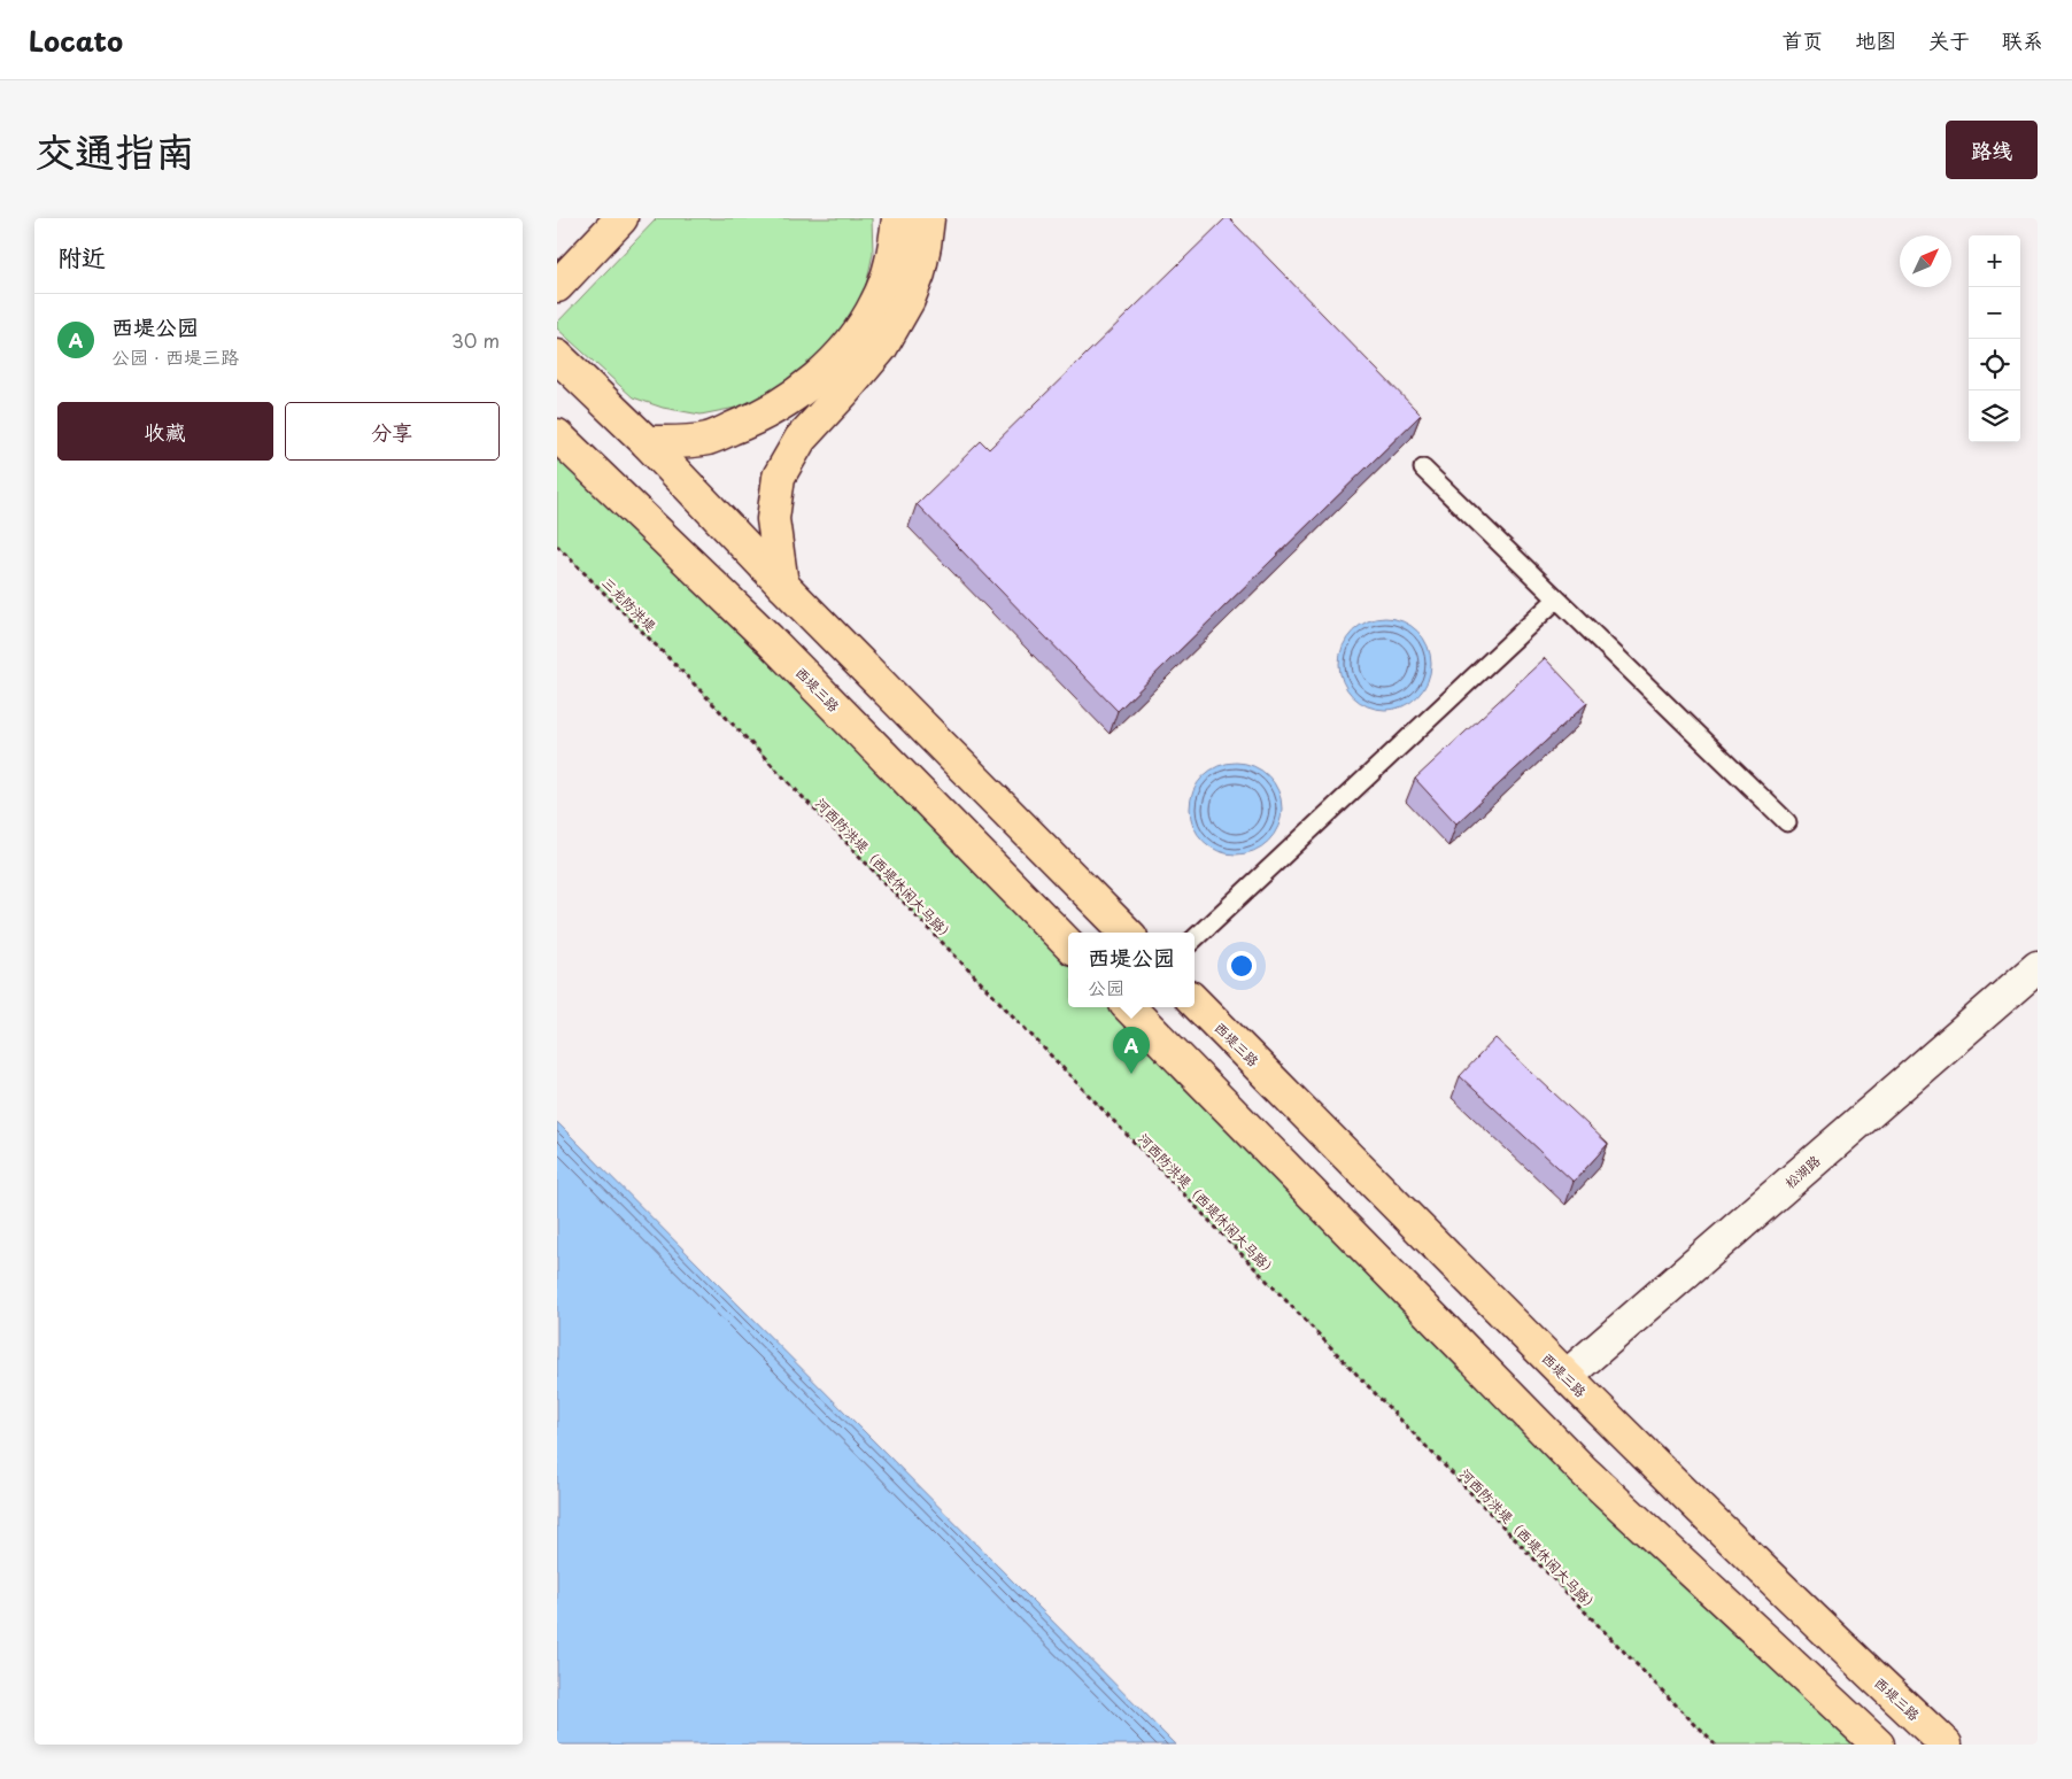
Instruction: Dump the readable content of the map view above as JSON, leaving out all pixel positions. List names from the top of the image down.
{
  "streets": {
    "main road": ["西堤三路"],
    "street": ["松湖路"],
    "path": ["三龙防洪堤", "河西防洪堤（西堤休闲大马路）"]
  },
  "crossings": [
    ["三龙防洪堤", "河西防洪堤（西堤休闲大马路）"],
    ["西堤三路", "松湖路"]
  ],
  "north": "top right",
  "page": {
    "header": "Locato",
    "nav": [
      "首页",
      "地图",
      "关于",
      "联系"
    ],
    "title": "交通指南",
    "buttons": [
      "路线",
      ["收藏", "分享"]
    ],
    "heading": "附近",
    "map_buttons": ["+", "−"],
    "list": [
      {
        "mark": "A",
        "name": "西堤公园",
        "note": "公园 · 西堤三路",
        "value": "30 m"
      }
    ],
    "popup": ["西堤公园", "公园"],
    "pins": "A"
  }
}
